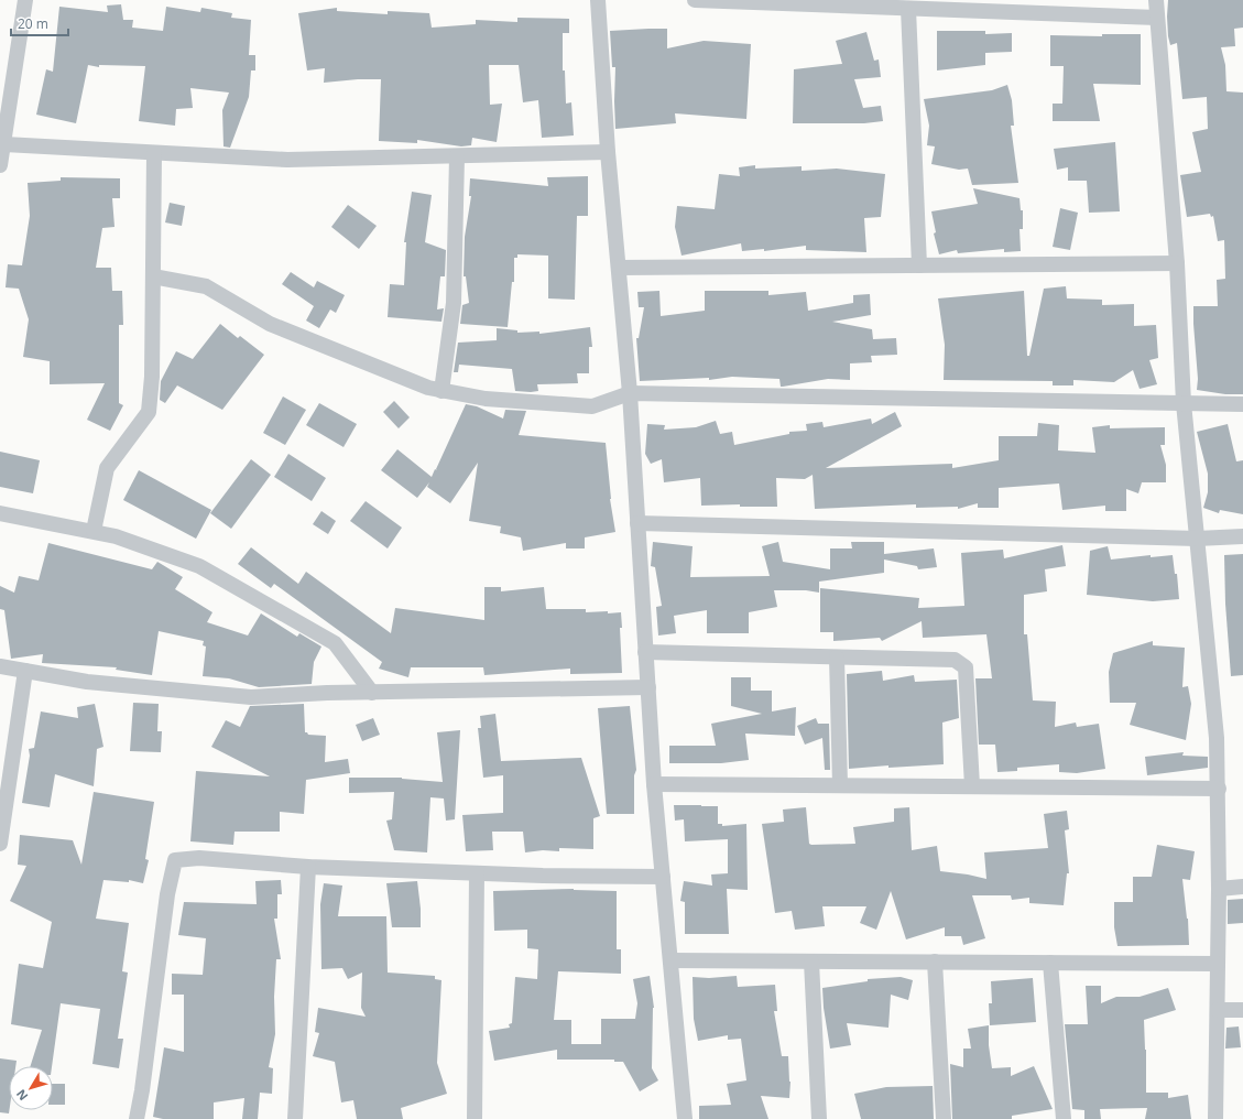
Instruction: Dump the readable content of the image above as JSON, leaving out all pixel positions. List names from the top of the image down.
{
  "scale_bar": "20 m",
  "north": "bottom left"
}
